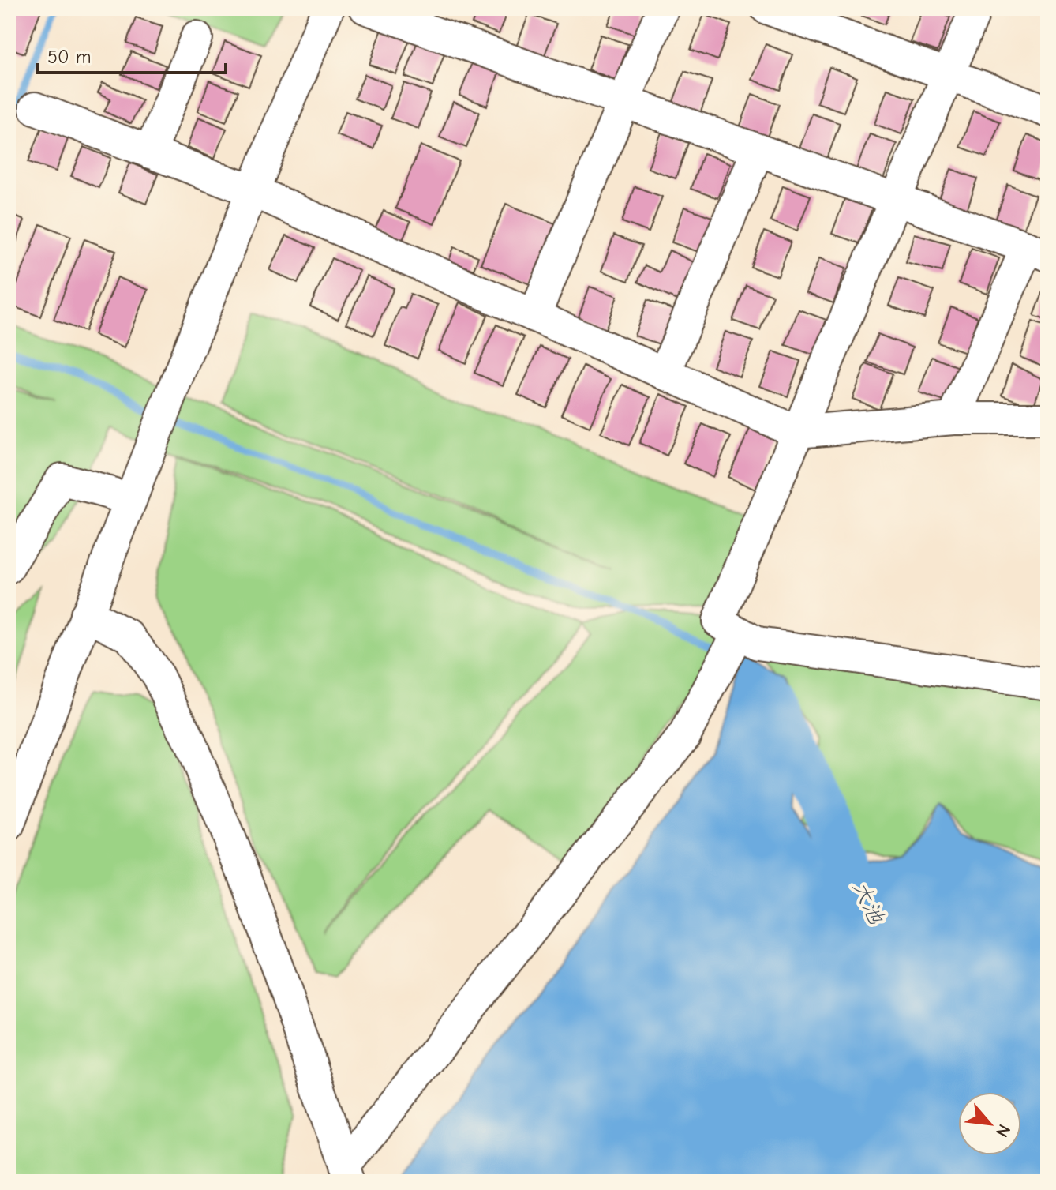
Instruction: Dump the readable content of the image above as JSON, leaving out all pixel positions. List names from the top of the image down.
{
  "water": ["大池"],
  "scale_bar": "50 m",
  "north": "bottom right"
}
